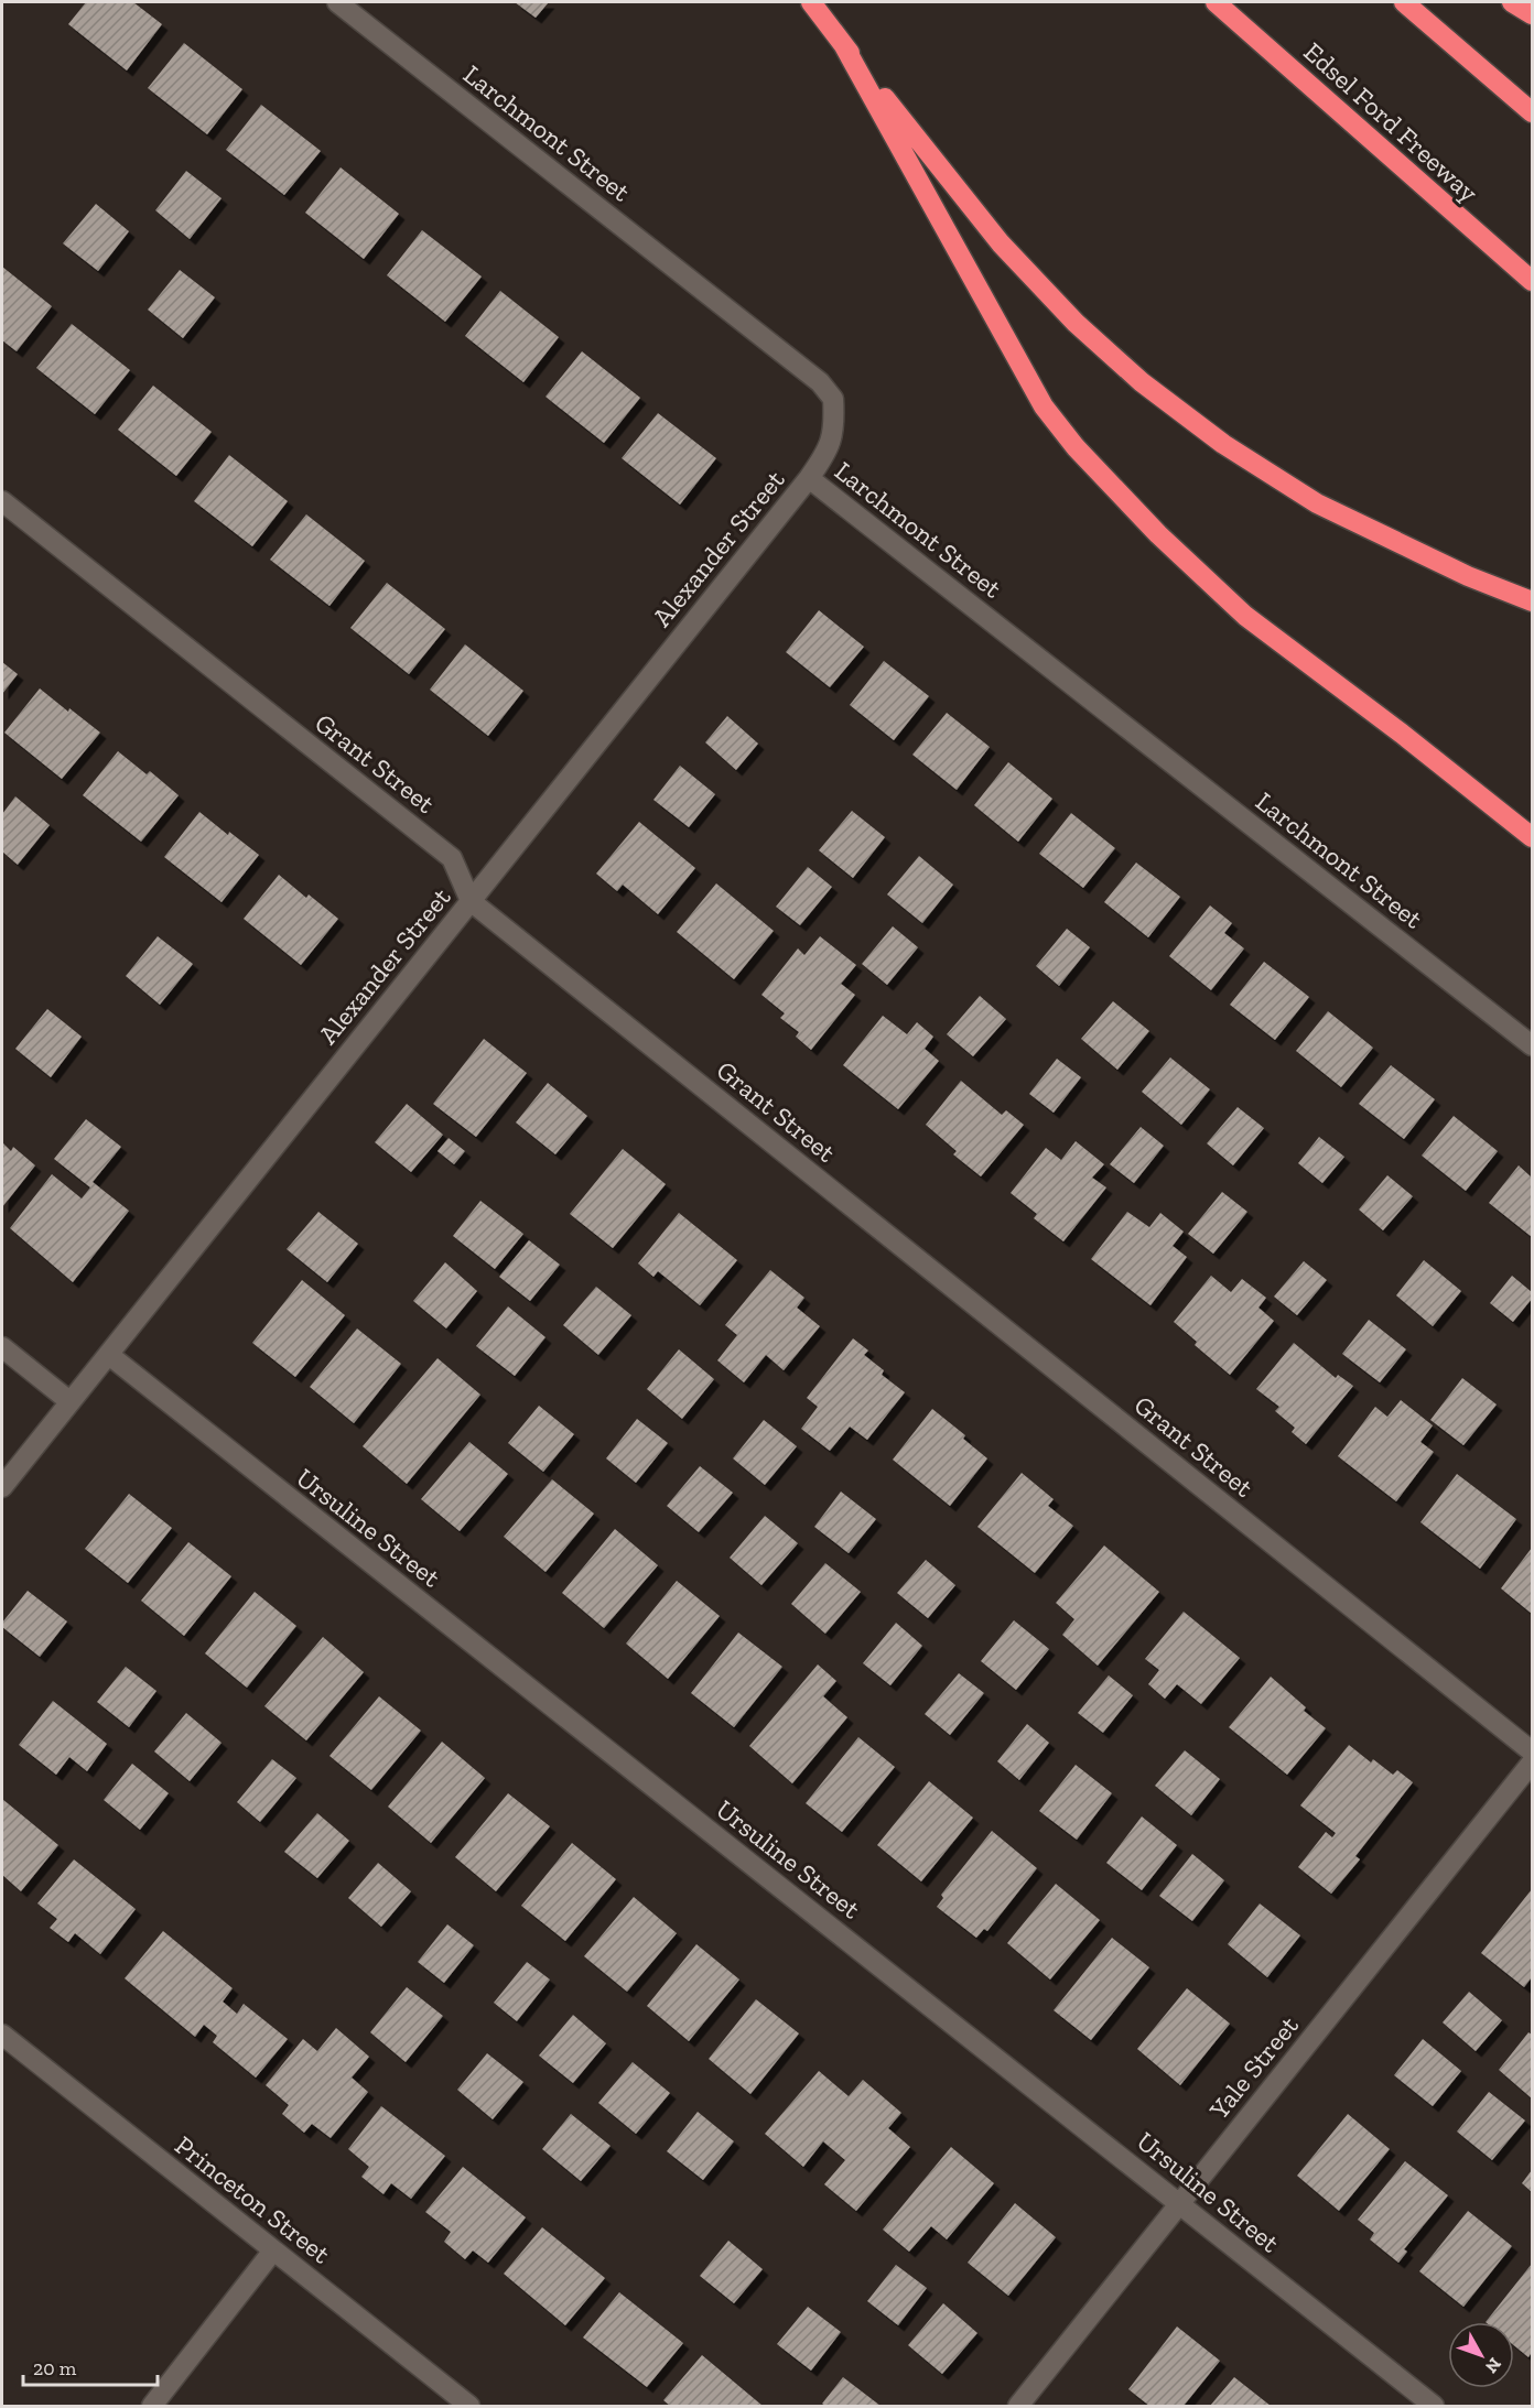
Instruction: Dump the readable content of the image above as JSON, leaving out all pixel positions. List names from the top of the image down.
{
  "streets": {
    "highway": ["Edsel Ford Freeway"],
    "street": [
      "Larchmont Street",
      "Alexander Street",
      "Grant Street",
      "Ursuline Street",
      "Yale Street",
      "Princeton Street"
    ]
  },
  "crossings": [
    ["Larchmont Street", "Alexander Street"],
    ["Alexander Street", "Grant Street"],
    ["Alexander Street", "Ursuline Street"],
    ["Ursuline Street", "Yale Street"]
  ],
  "scale_bar": "20 m",
  "north": "bottom right"
}
